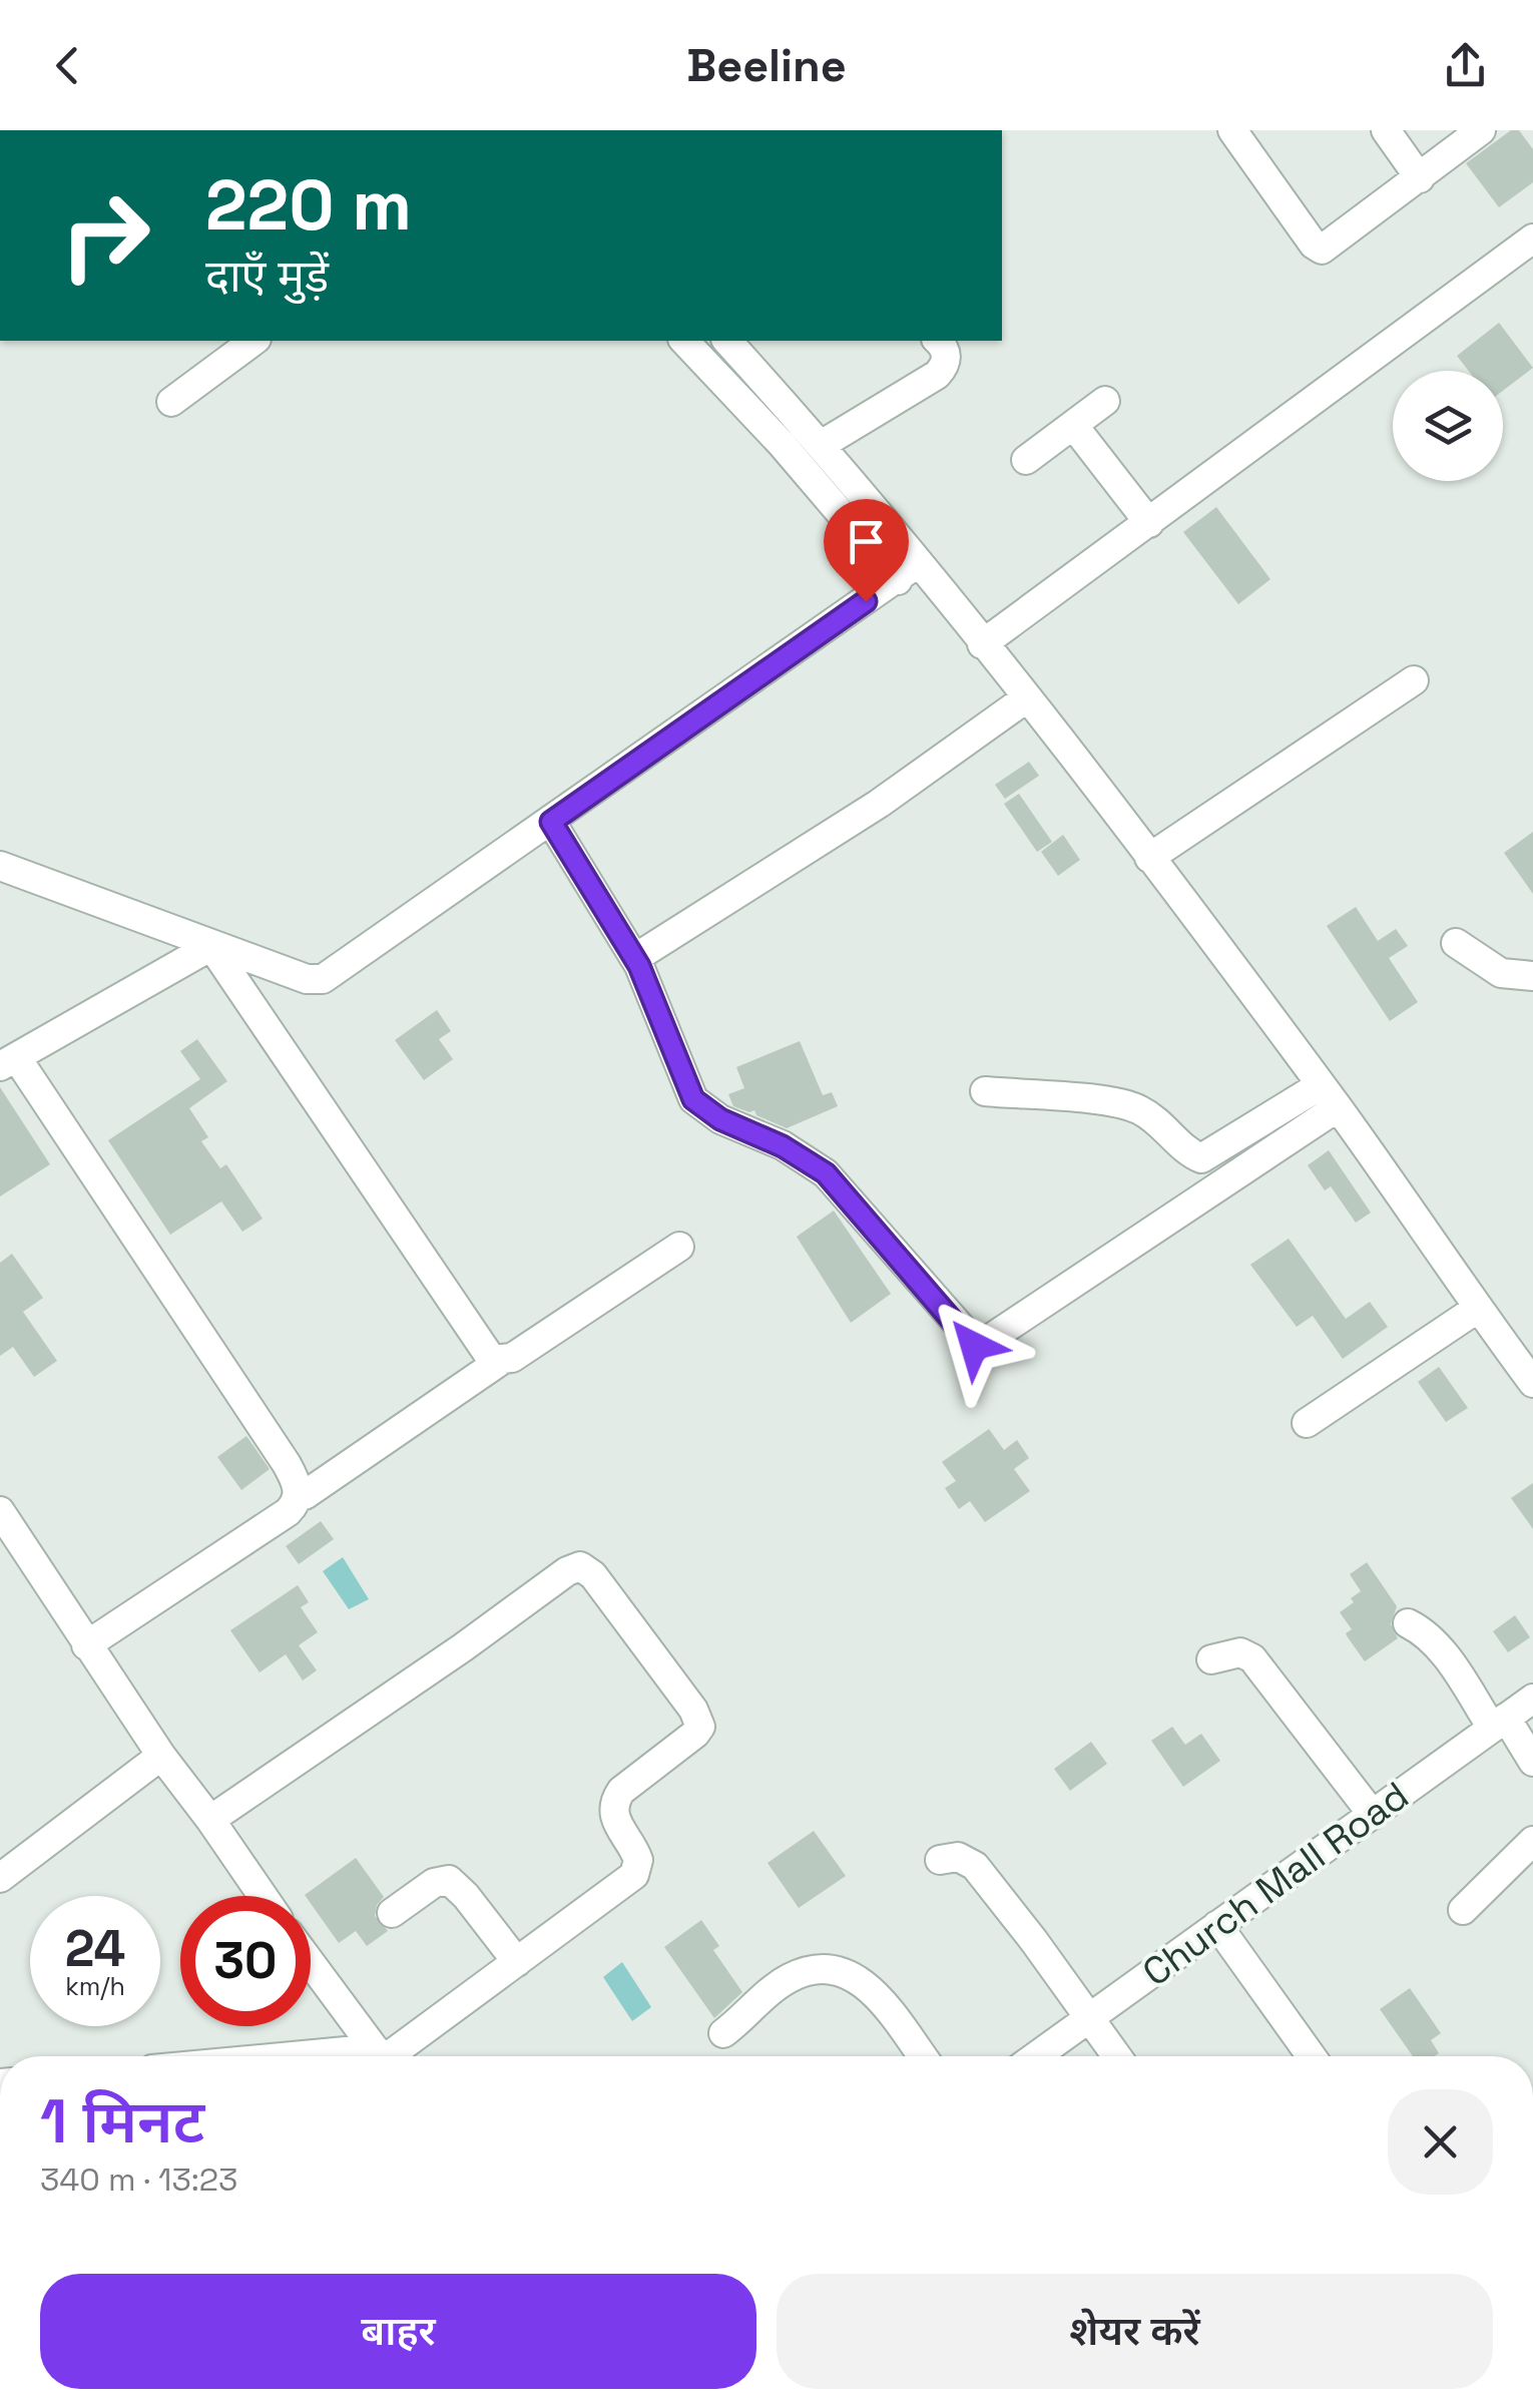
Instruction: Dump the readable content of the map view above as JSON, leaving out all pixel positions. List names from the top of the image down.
{
  "streets": {
    "street": ["Church Mall Road"]
  },
  "page": {
    "header": "Beeline",
    "turn": ["220 m", "दाएँ मुड़ें"],
    "speed": "24 km/h",
    "limit": "30",
    "heading": ["1 मिनट", "340 m · 13:23"],
    "buttons": ["बाहर", "शेयर करें"]
  }
}
